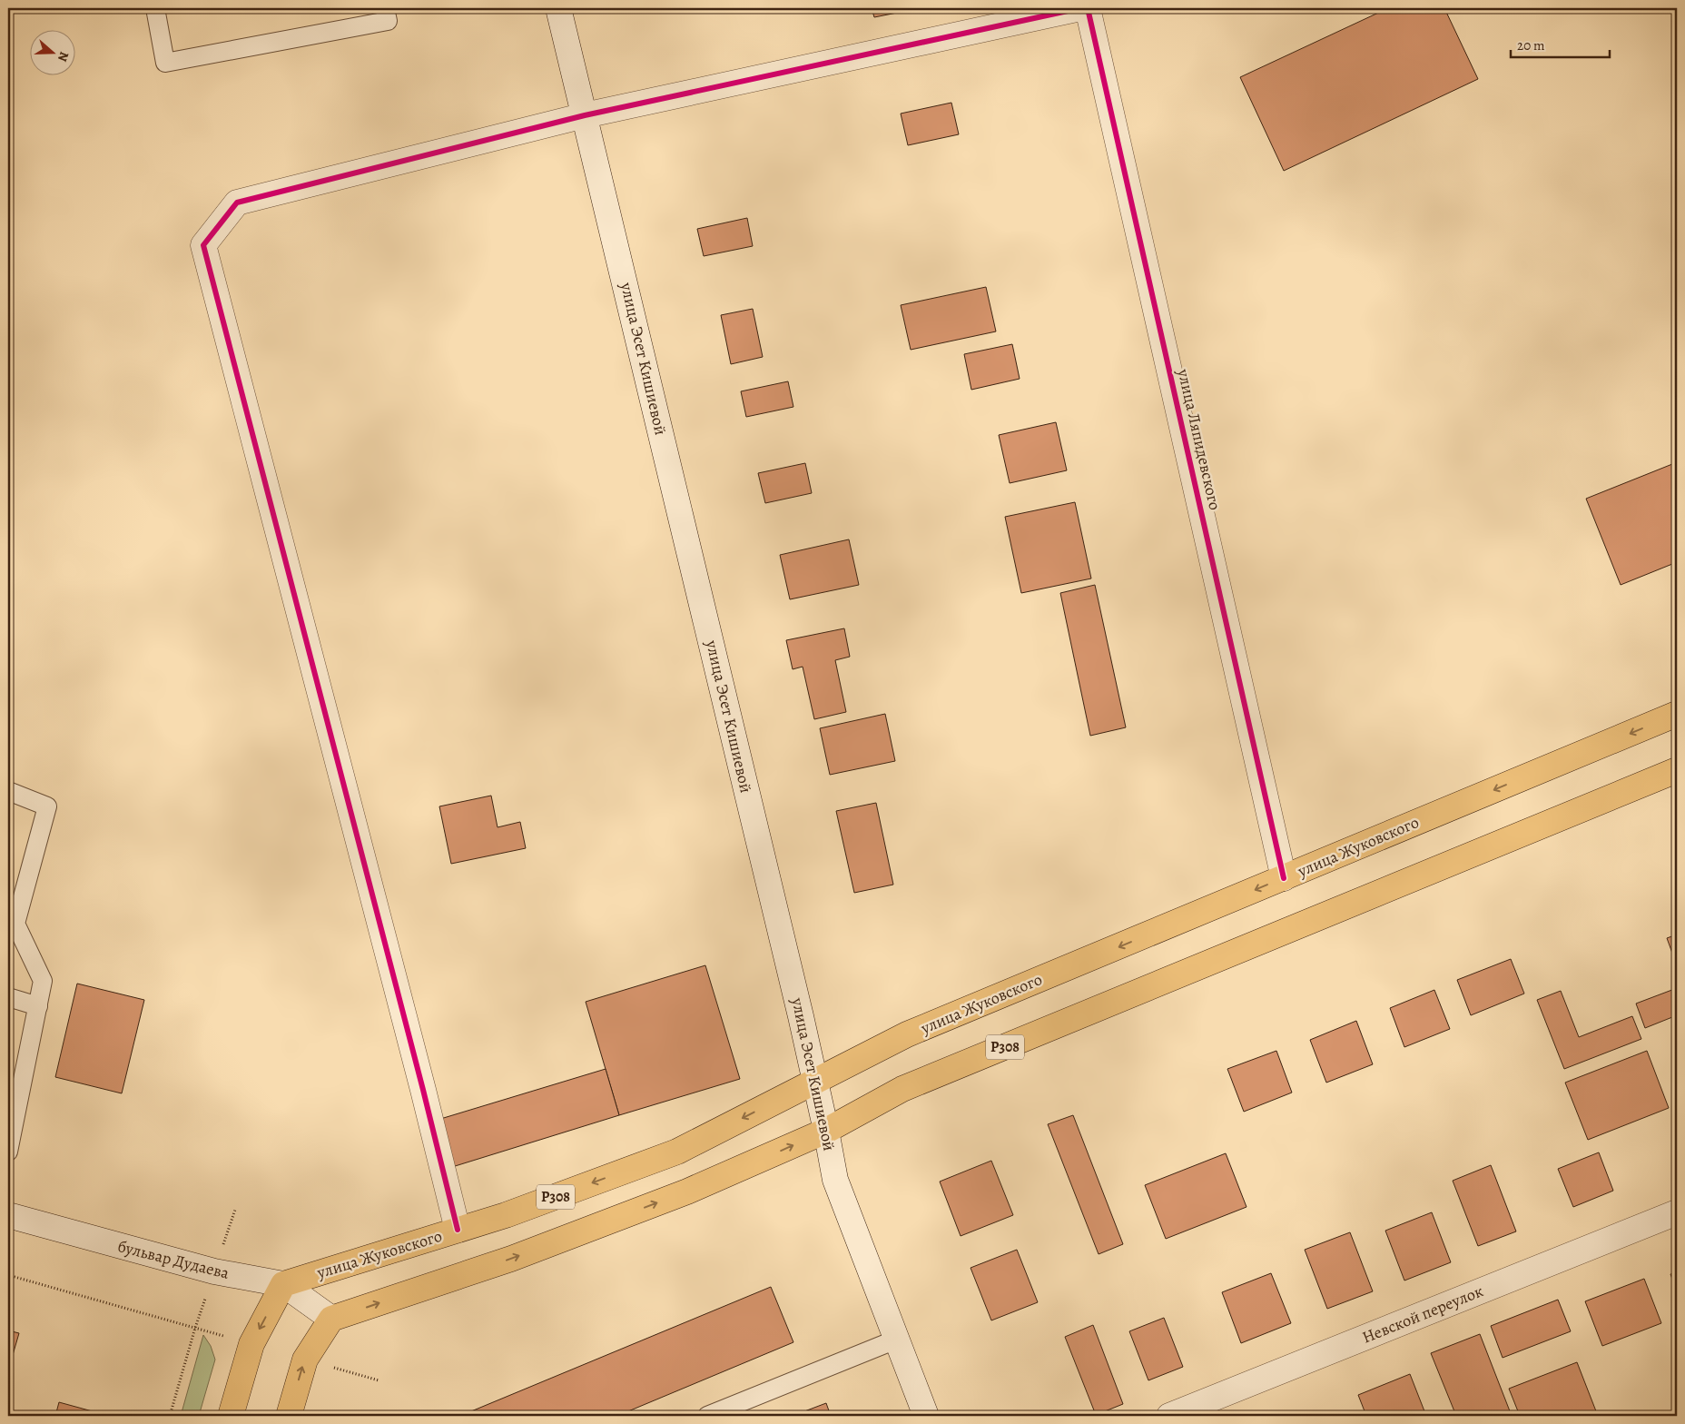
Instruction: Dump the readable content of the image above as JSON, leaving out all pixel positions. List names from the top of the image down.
{
  "streets": {
    "main road": ["улица Жуковского", "P308"],
    "street": [
      "улица Эсет Кишиевой",
      "улица Ляпидевского",
      "бульвар Дудаева",
      "Невской переулок"
    ]
  },
  "crossings": [
    ["улица Эсет Кишиевой", "улица Жуковского"],
    ["улица Эсет Кишиевой", "P308"],
    ["улица Ляпидевского", "улица Жуковского"],
    ["улица Жуковского", "бульвар Дудаева"],
    ["P308", "бульвар Дудаева"]
  ],
  "scale_bar": "20 m",
  "north": "right"
}
